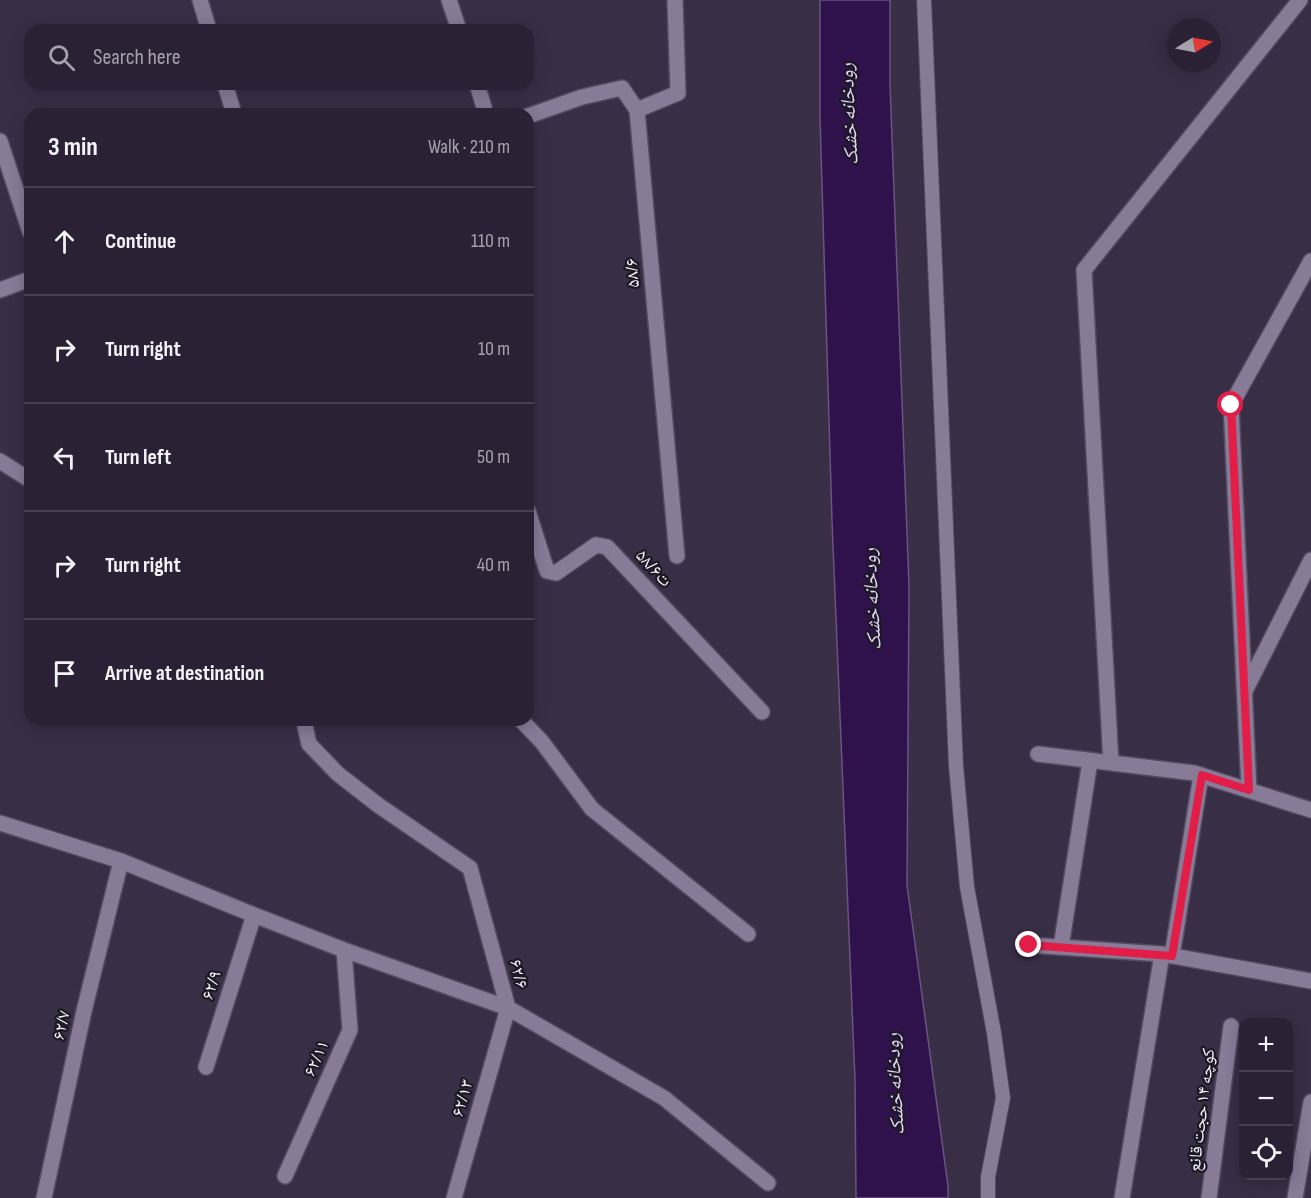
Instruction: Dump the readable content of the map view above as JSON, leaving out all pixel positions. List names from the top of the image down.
{
  "streets": {
    "street": [
      "۵۸/۶",
      "۵۸/۶ت",
      "۶۲/۶",
      "۶۲/۹",
      "۶۲/۷",
      "۶۲/۱۱",
      "۶۲/۱۳",
      "کوچه ۱۴ حجت قانع"
    ]
  },
  "crossings": [
    ["۶۲/۶", "۶۲/۱۳"]
  ],
  "water": ["رودخانه خشک"],
  "north": "right",
  "page": {
    "search": "Search here",
    "heading": ["3 min", "Walk · 210 m"],
    "list": [
      ["Continue", "110 m"],
      ["Turn right", "10 m"],
      ["Turn left", "50 m"],
      ["Turn right", "40 m"],
      "Arrive at destination"
    ],
    "map_buttons": ["+", "−"]
  }
}
